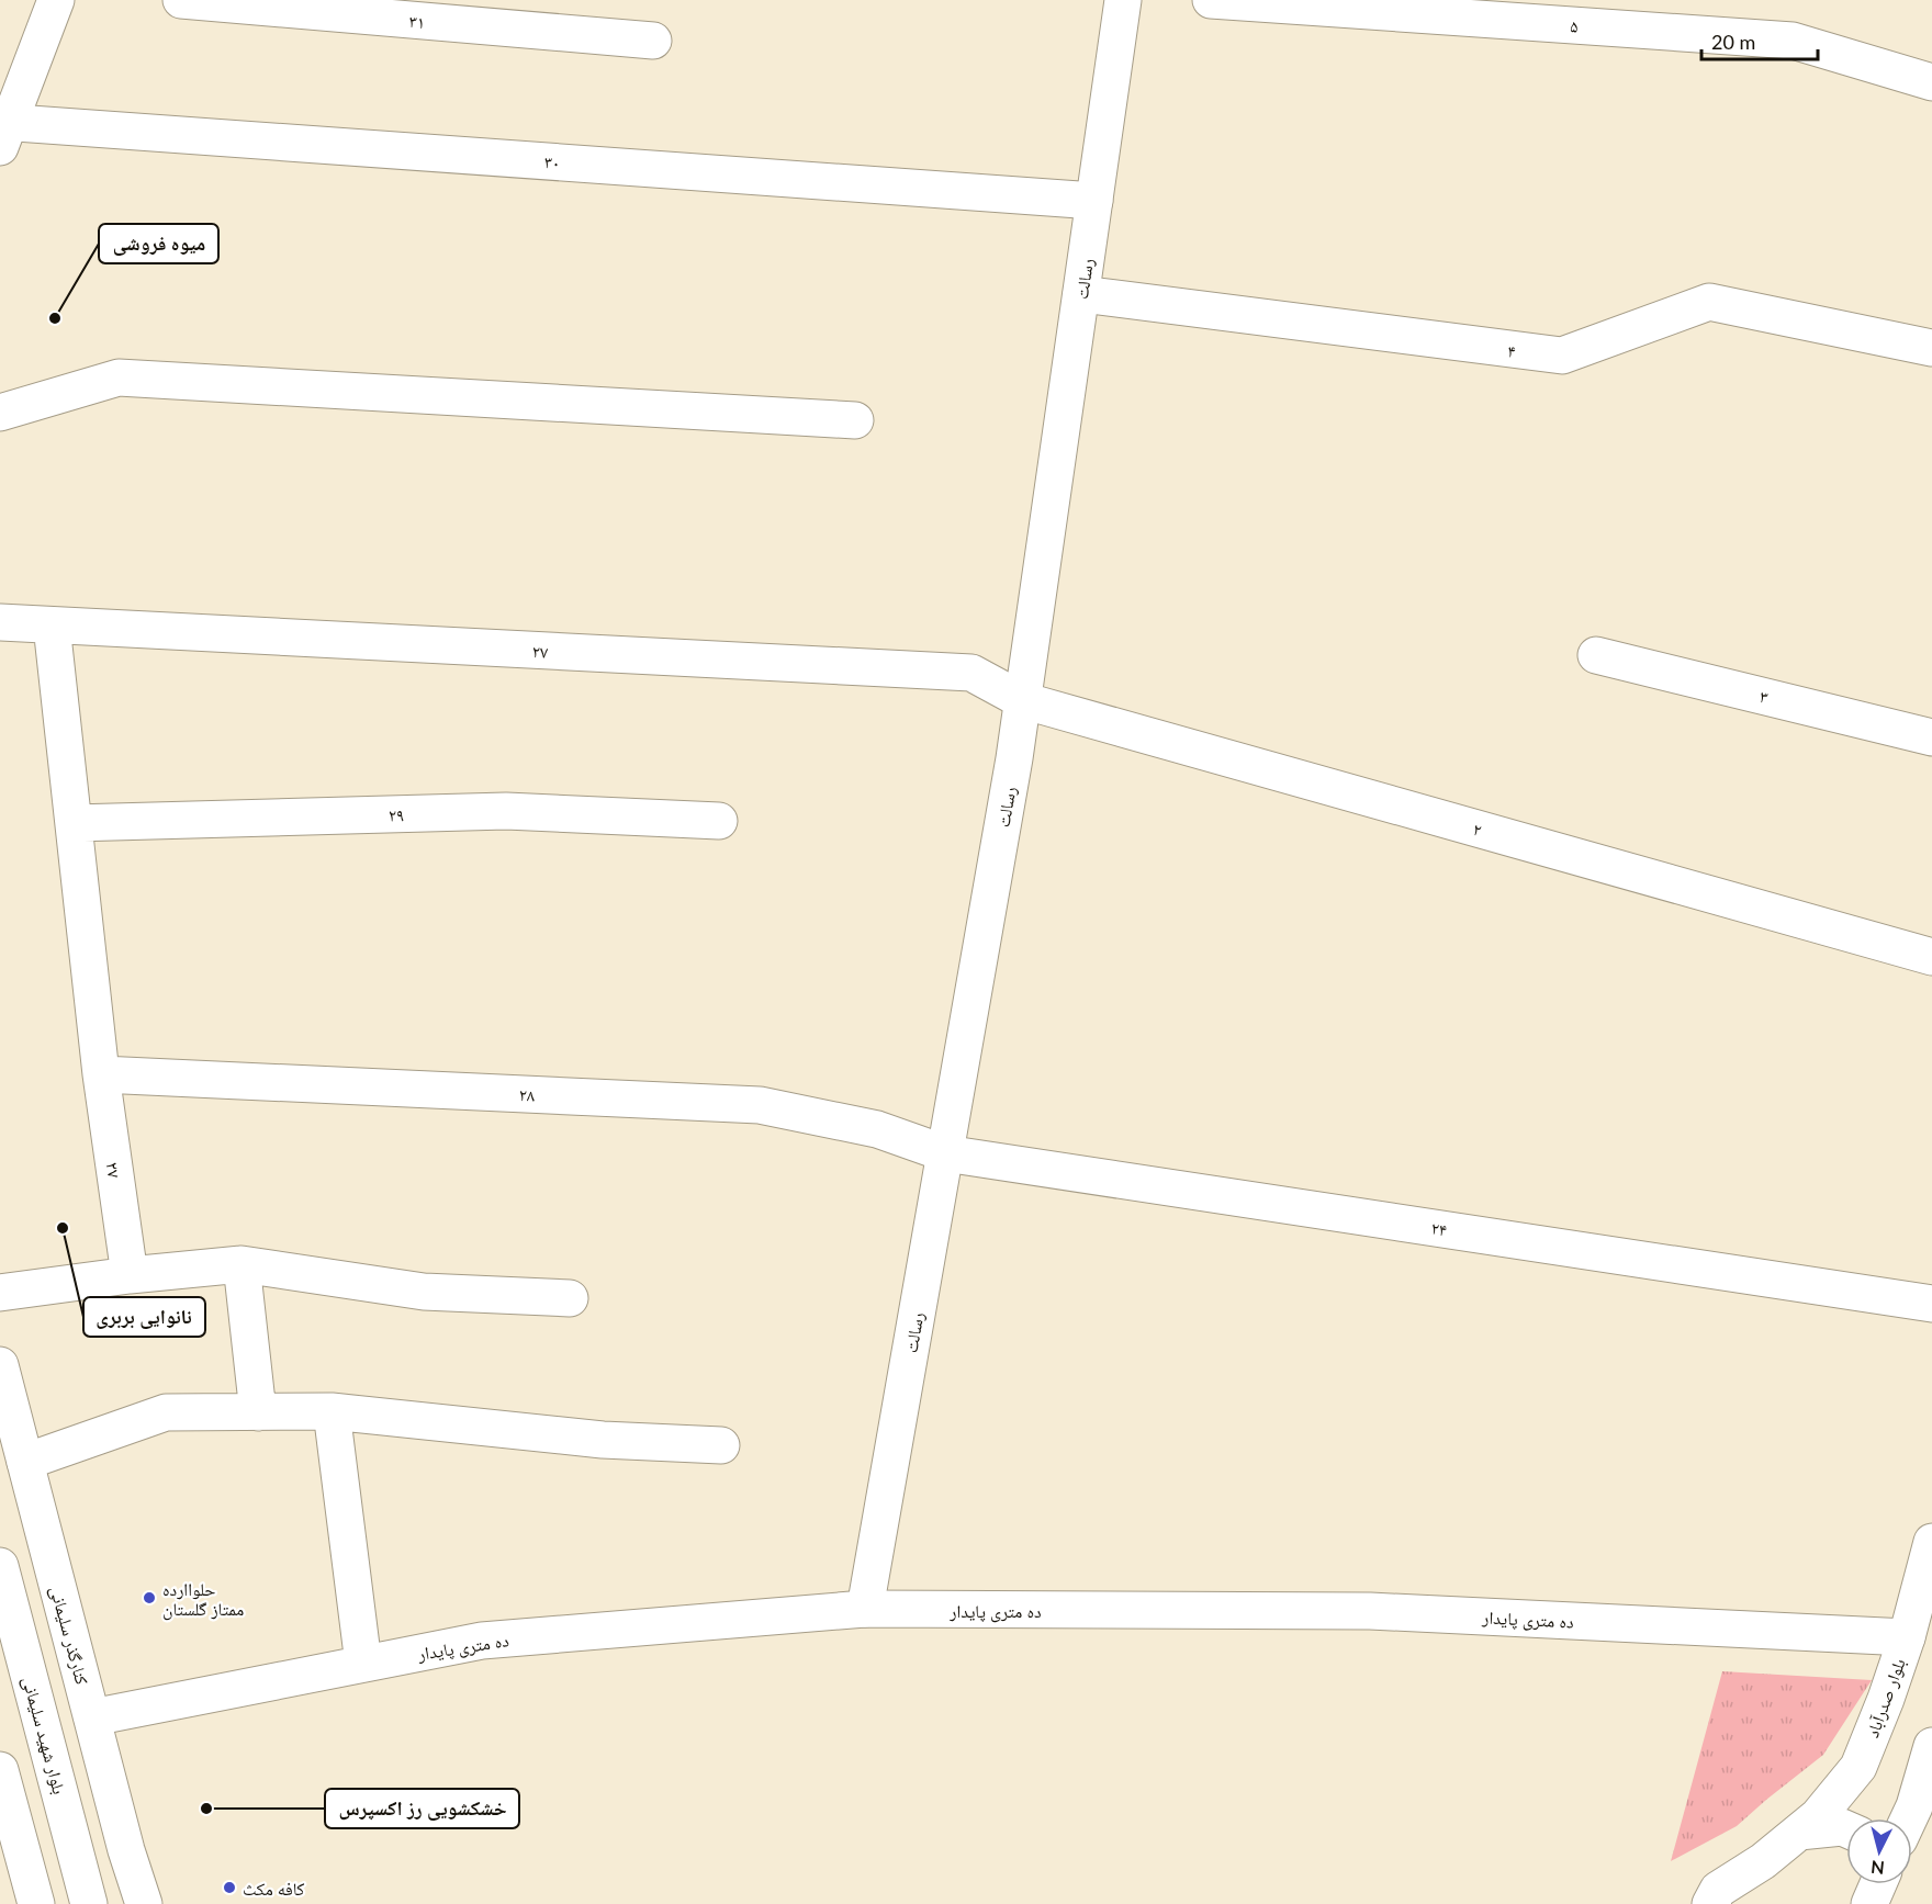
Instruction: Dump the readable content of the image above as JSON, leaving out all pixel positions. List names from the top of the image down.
{
  "streets": {
    "street": [
      "۳۱",
      "۵",
      "۳۰",
      "رسالت",
      "۴",
      "۲۷",
      "۳",
      "۲۹",
      "۲",
      "۲۸",
      "۲۴",
      "ده متری پایدار",
      "کنارگذر سلیمانی",
      "بلوار صدرآباد",
      "بلوار شهید سلیمانی"
    ]
  },
  "crossings": [
    ["۳۰", "رسالت"],
    ["رسالت", "۴"],
    ["رسالت", "۲۷"],
    ["رسالت", "۲"],
    ["رسالت", "۲۸"],
    ["رسالت", "۲۴"],
    ["رسالت", "ده متری پایدار"],
    ["۲۷", "۲۹"],
    ["۲۷", "۲"],
    ["۲۷", "۲۸"],
    ["۲۸", "۲۴"],
    ["ده متری پایدار", "کنارگذر سلیمانی"],
    ["ده متری پایدار", "بلوار صدرآباد"]
  ],
  "places": [
    "میوه فروشی",
    "نانوایی بربری",
    "حلواارده ممتاز گلستان",
    "خشکشویی رز اکسپرس",
    "کافه مکث"
  ],
  "scale_bar": "20 m",
  "north": "bottom"
}
